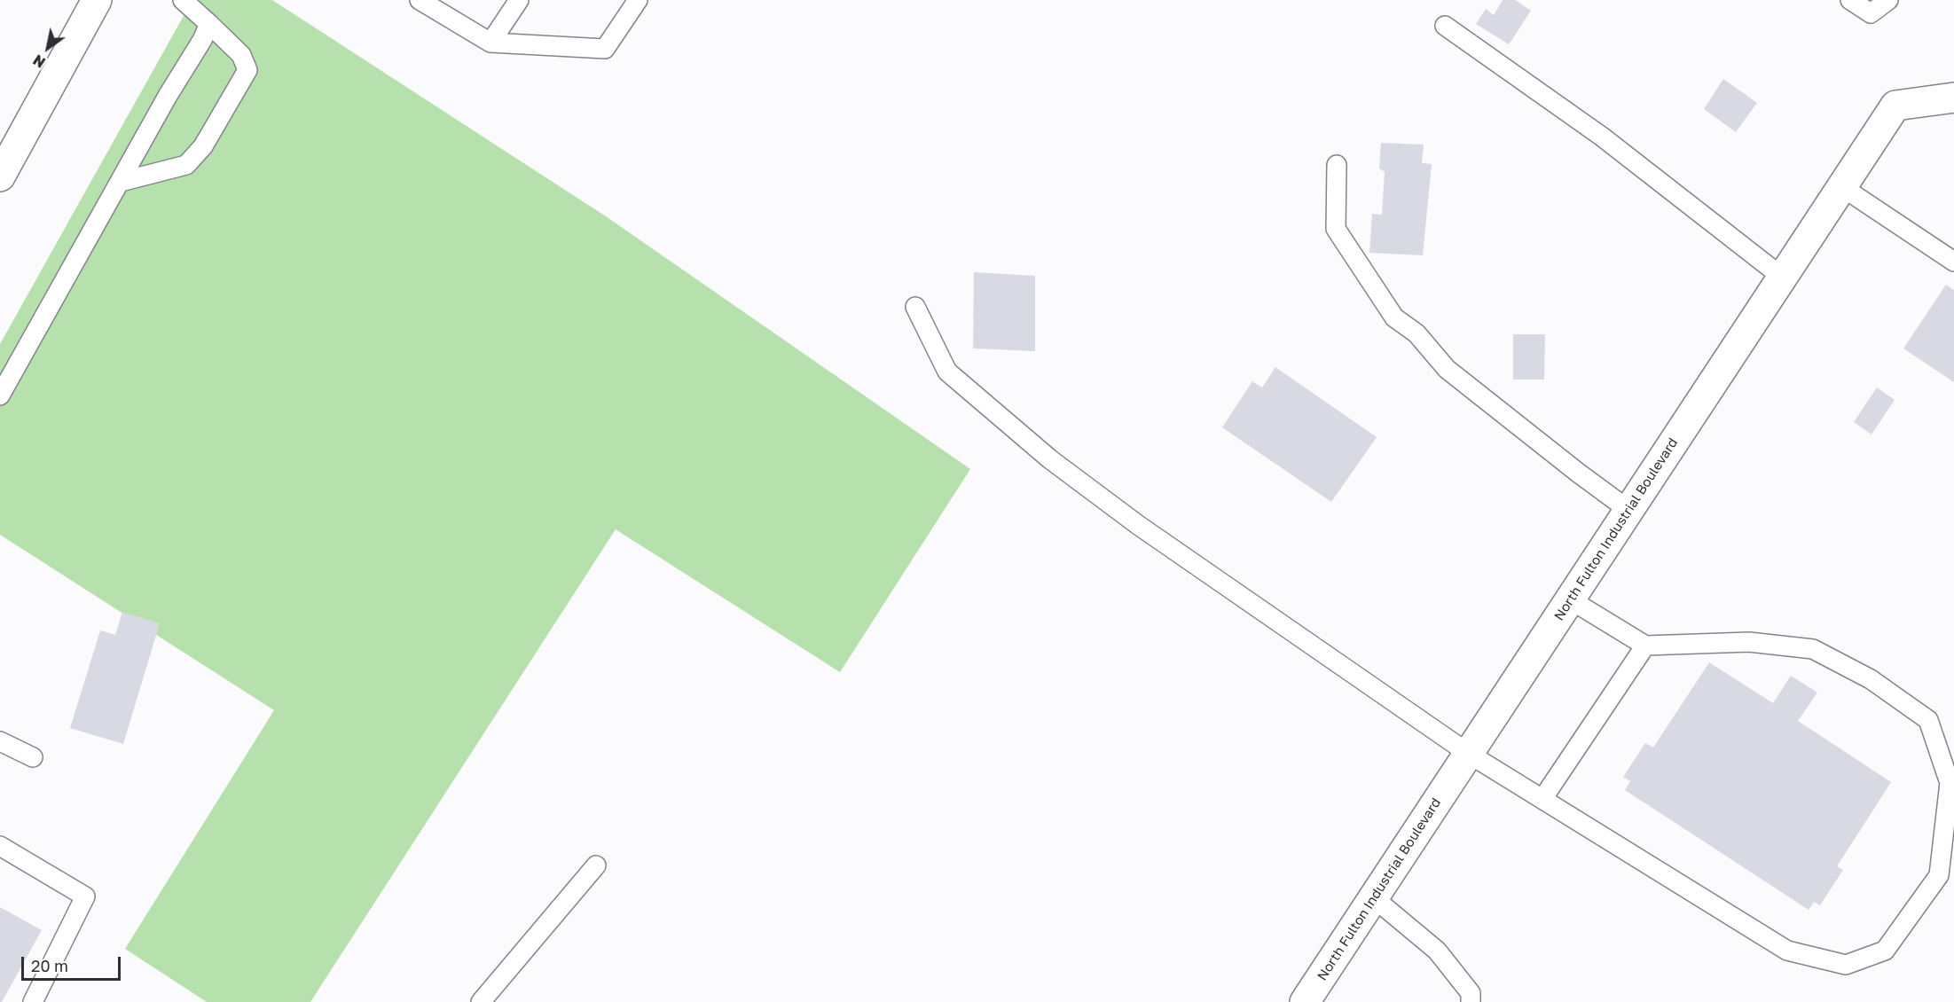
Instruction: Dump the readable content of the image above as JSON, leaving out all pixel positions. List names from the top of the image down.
{
  "streets": {
    "street": ["North Fulton Industrial Boulevard"]
  },
  "scale_bar": "20 m",
  "north": "bottom left"
}
